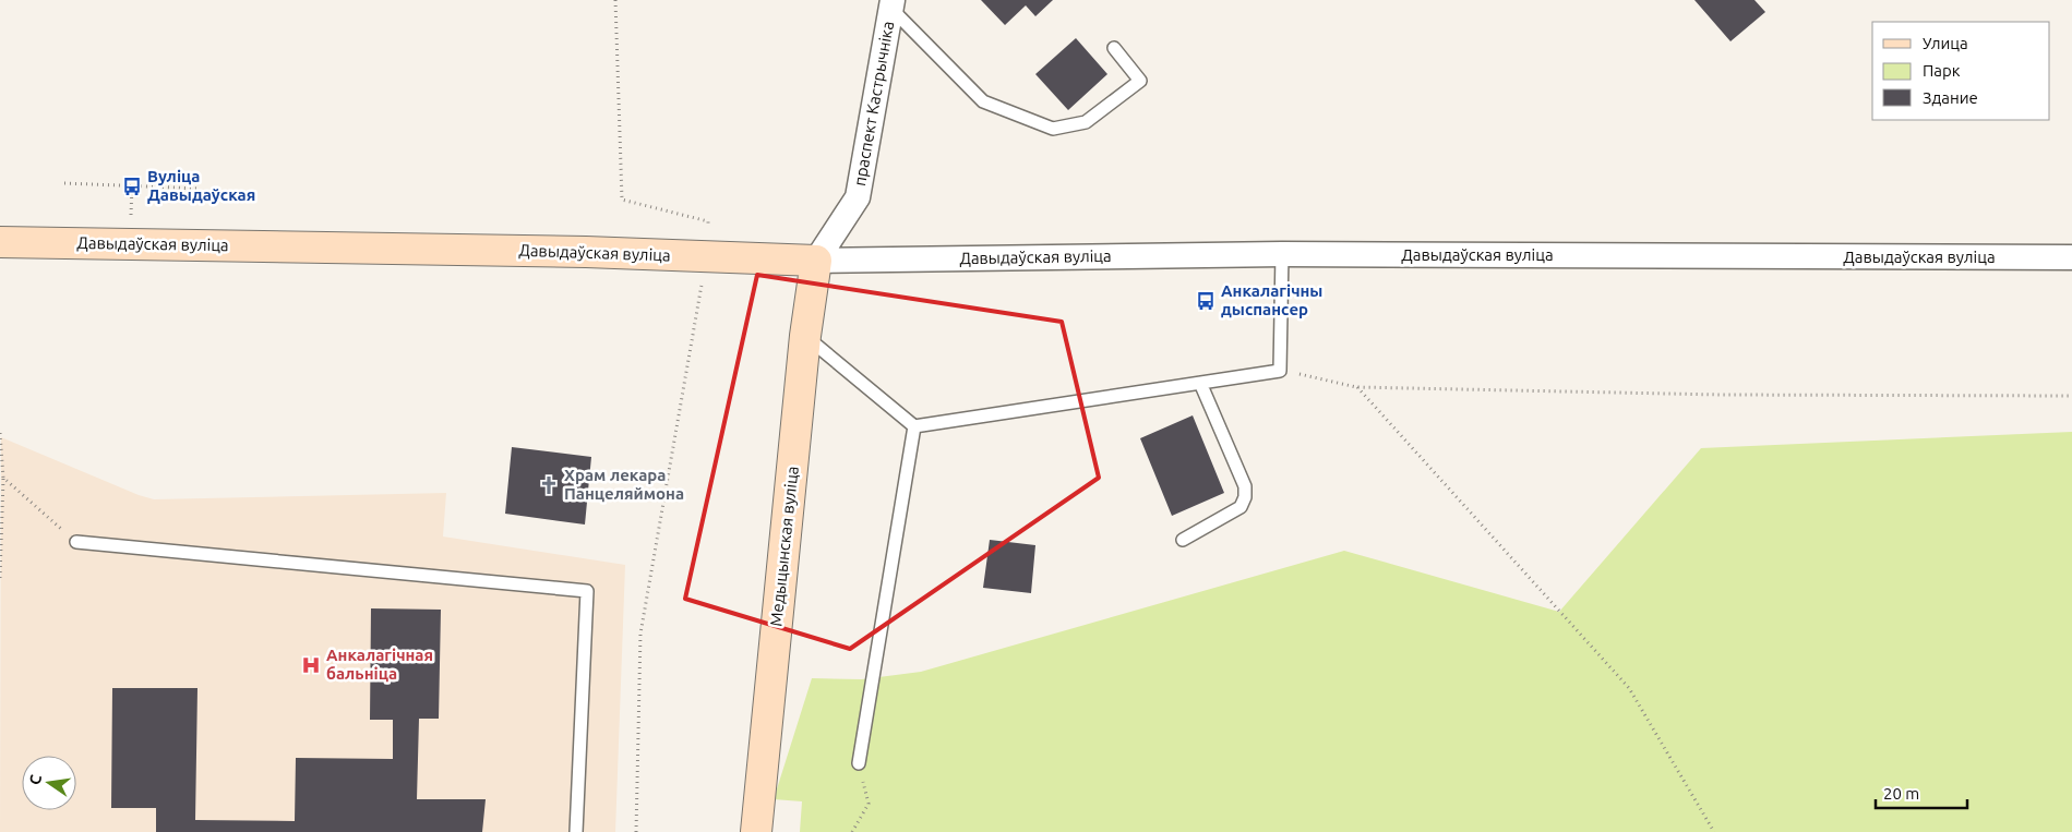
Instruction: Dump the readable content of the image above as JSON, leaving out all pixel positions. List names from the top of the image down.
{
  "streets": {
    "street": ["праспект Кастрычніка", "Давыдаўская вуліца", "Медыцынская вуліца"]
  },
  "crossings": [
    ["праспект Кастрычніка", "Давыдаўская вуліца"],
    ["праспект Кастрычніка", "Медыцынская вуліца"],
    ["Давыдаўская вуліца", "Медыцынская вуліца"]
  ],
  "places": {
    "bus stop": ["Вуліца Давыдаўская", "Анкалагічны дыспансер"],
    "church": ["Храм лекара Панцеляймона"],
    "hospital": ["Анкалагічная бальніца"]
  },
  "legend": ["Улица", "Парк", "Здание"],
  "scale_bar": "20 m",
  "north": "left"
}
